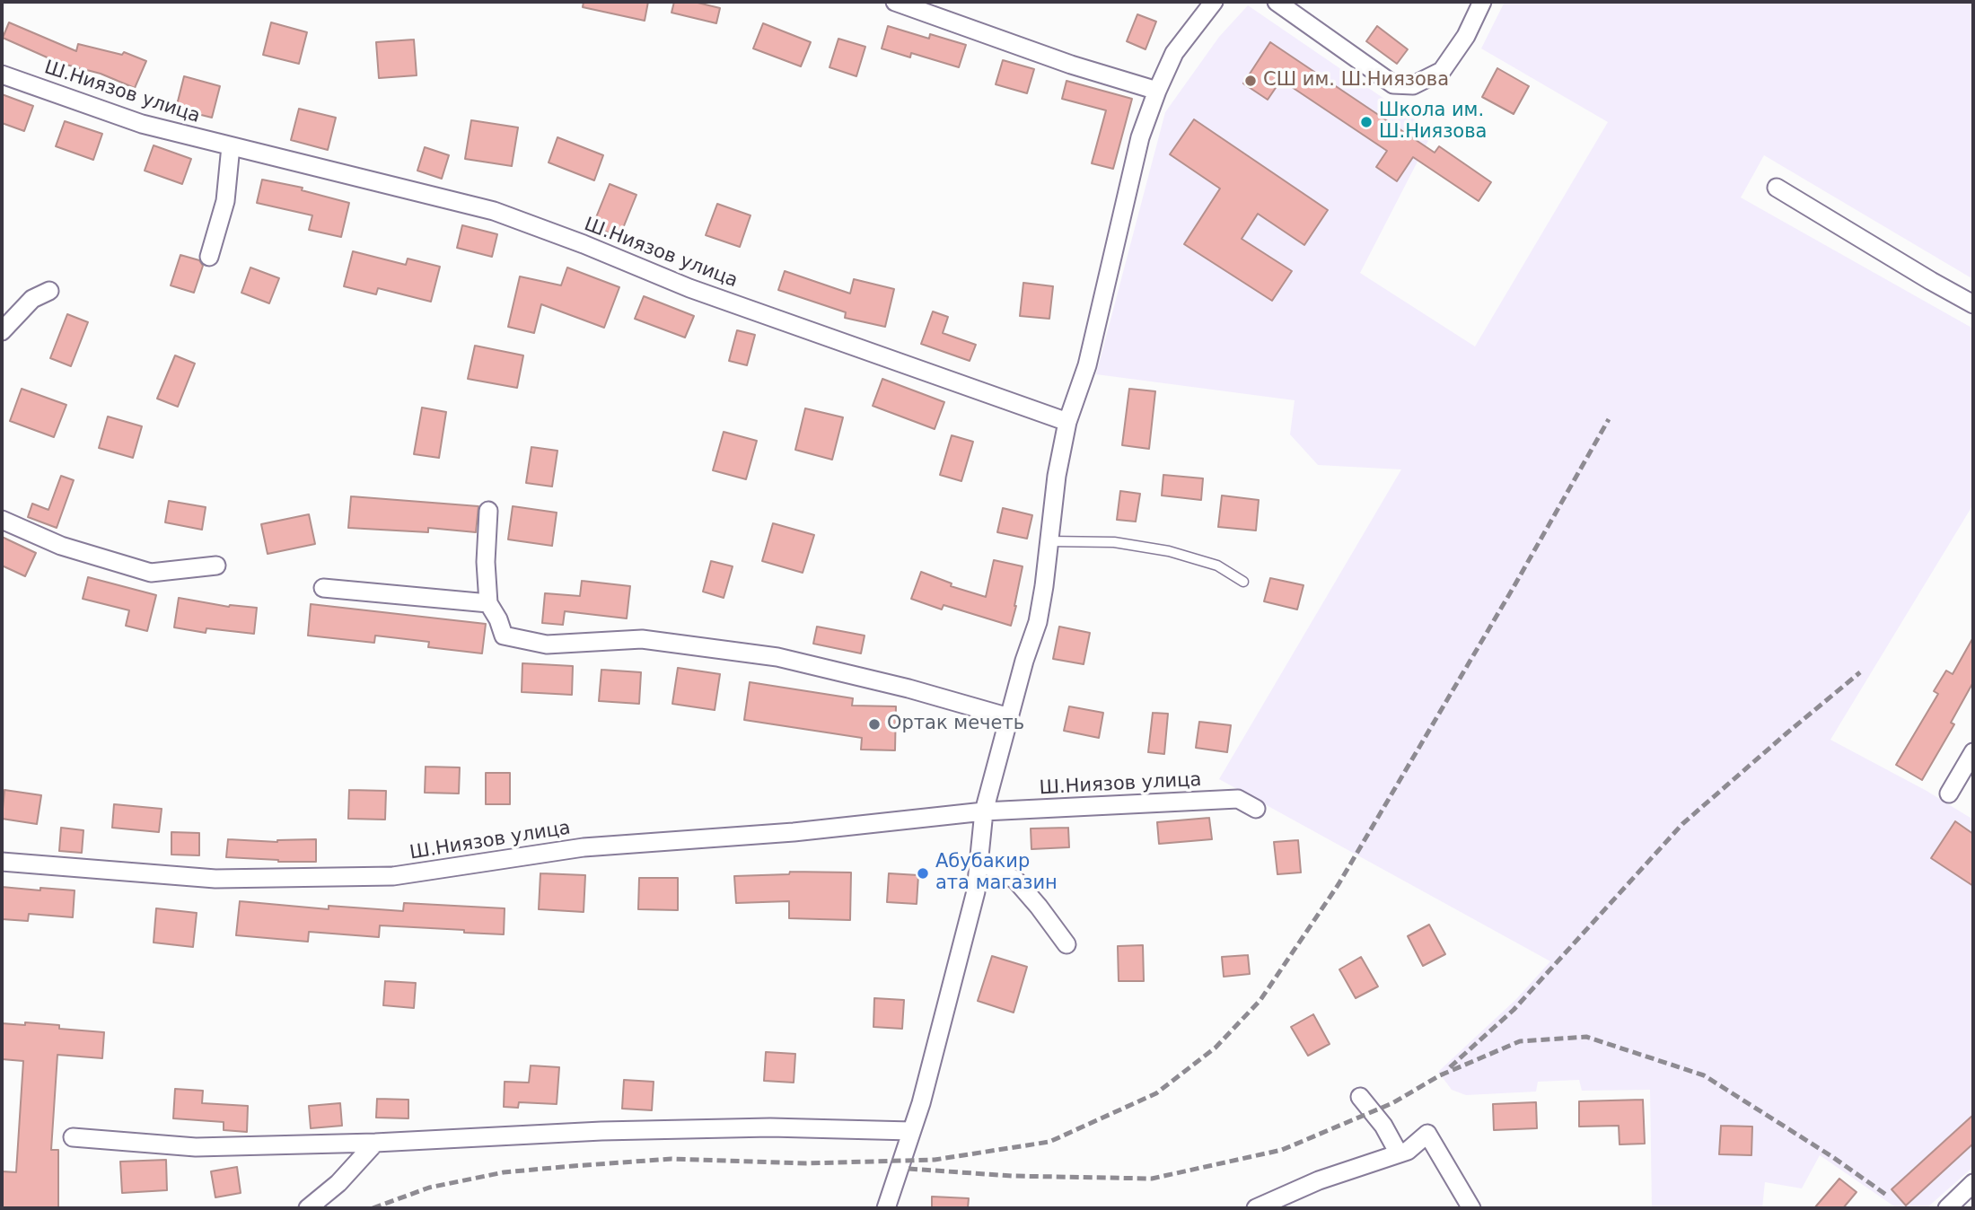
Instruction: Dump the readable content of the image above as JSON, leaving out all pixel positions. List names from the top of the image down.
{
  "streets": {
    "street": ["Ш.Ниязов улица"]
  },
  "places": [
    "СШ им. Ш.Ниязова",
    "Школа им. Ш.Ниязова",
    "Ортак мечеть",
    "Абубакир ата магазин"
  ]
}
